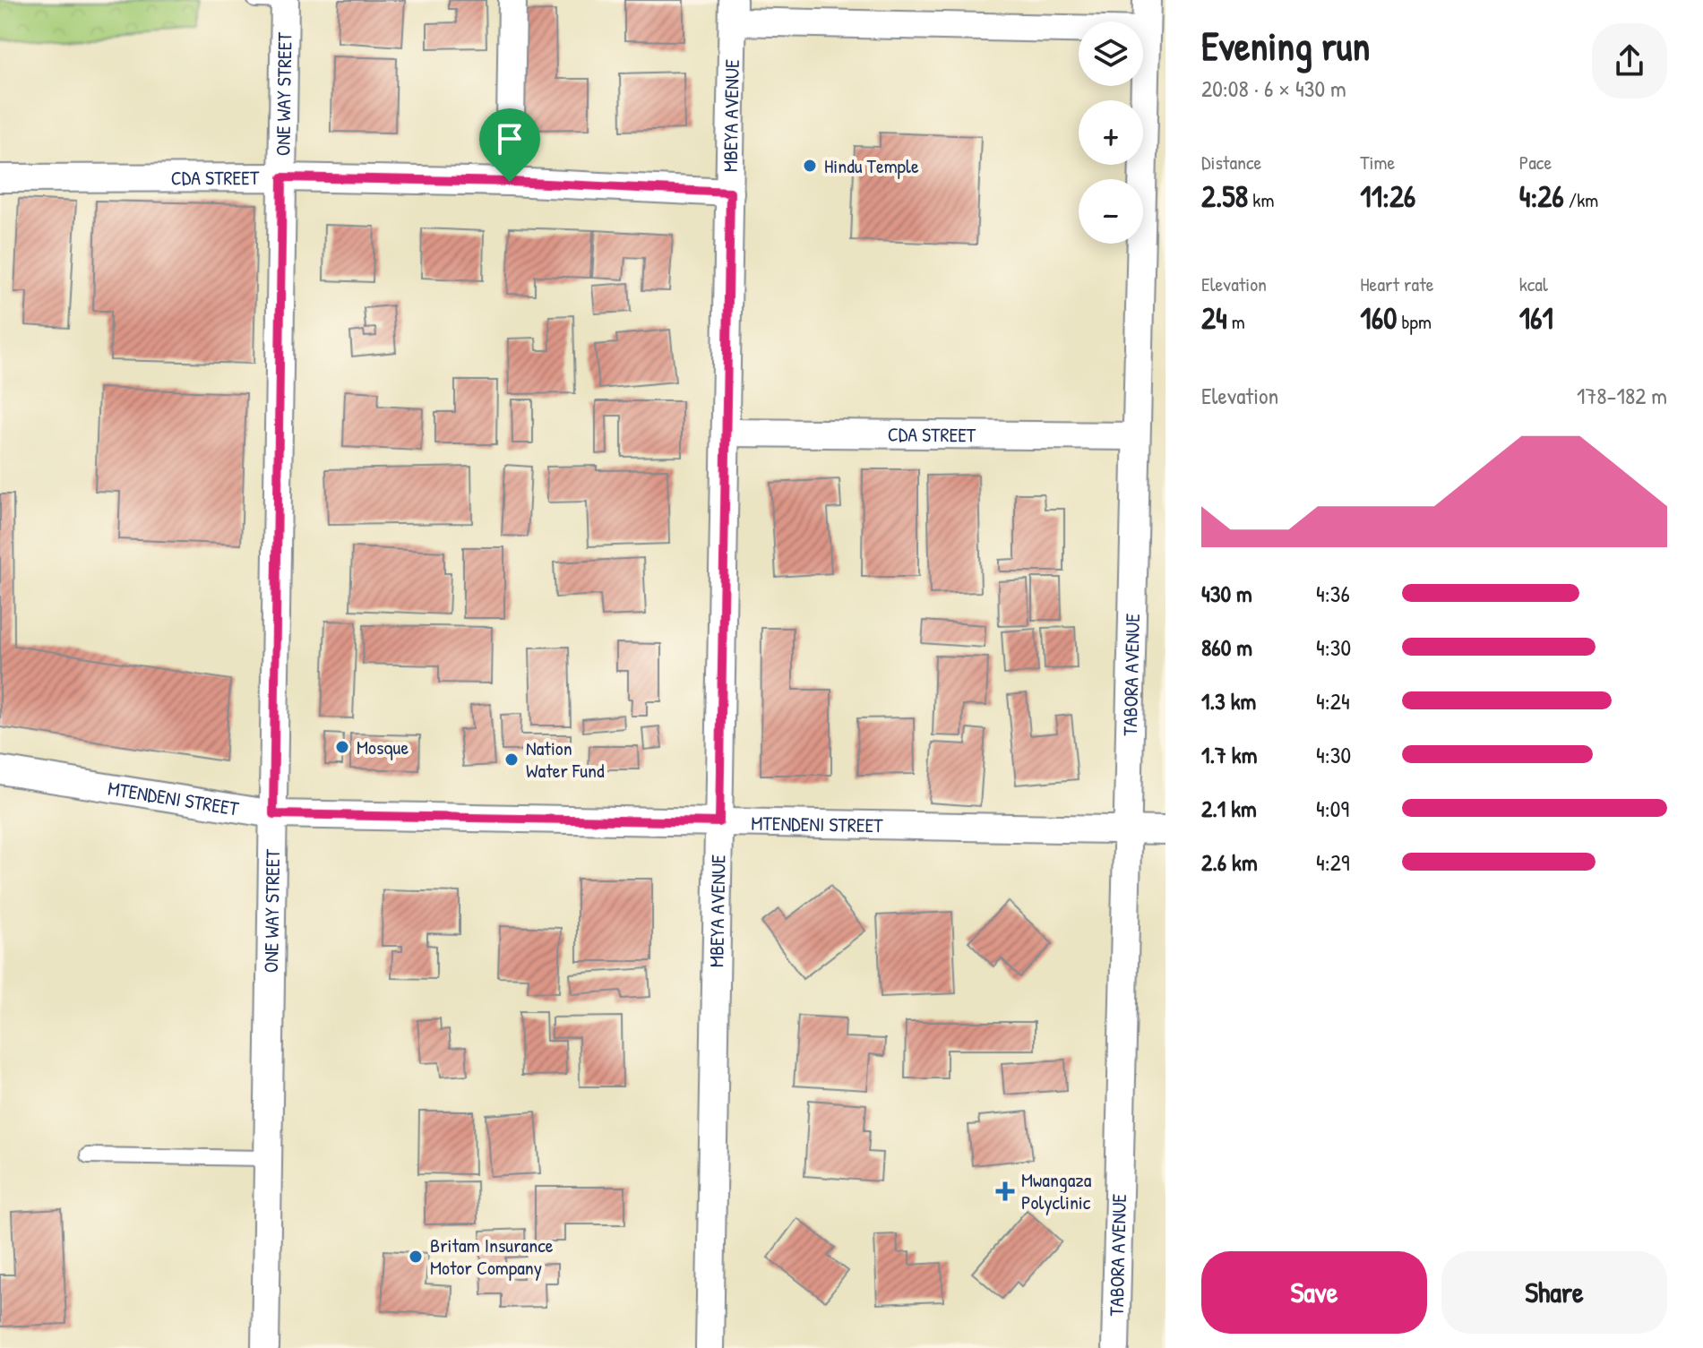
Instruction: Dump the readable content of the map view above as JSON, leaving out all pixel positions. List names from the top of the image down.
{
  "streets": {
    "street": [
      "ONE WAY STREET",
      "MBEYA AVENUE",
      "CDA STREET",
      "TABORA AVENUE",
      "MTENDENI STREET"
    ]
  },
  "crossings": [
    ["ONE WAY STREET", "CDA STREET"],
    ["ONE WAY STREET", "MTENDENI STREET"],
    ["MBEYA AVENUE", "CDA STREET"],
    ["MBEYA AVENUE", "MTENDENI STREET"],
    ["CDA STREET", "TABORA AVENUE"],
    ["TABORA AVENUE", "MTENDENI STREET"]
  ],
  "places": {
    "other": [
      "Hindu Temple",
      "Mosque",
      "Nation Water Fund",
      "Britam Insurance Motor Company"
    ],
    "health": ["Mwangaza Polyclinic"]
  },
  "page": {
    "heading": ["Evening run", "20:08 · 6 × 430 m"],
    "map_buttons": ["+", "−"],
    "stats": [
      ["Distance", "2.58 km"],
      ["Time", "11:26"],
      ["Pace", "4:26 /km"],
      ["Elevation", "24 m"],
      ["Heart rate", "160 bpm"],
      ["kcal", "161"]
    ],
    "chart": ["Elevation", "178–182 m"],
    "list": [
      {
        "name": "430 m",
        "note": "4:36"
      },
      {
        "name": "860 m",
        "note": "4:30"
      },
      {
        "name": "1.3 km",
        "note": "4:24"
      },
      {
        "name": "1.7 km",
        "note": "4:30"
      },
      {
        "name": "2.1 km",
        "note": "4:09"
      },
      {
        "name": "2.6 km",
        "note": "4:29"
      }
    ],
    "buttons": ["Save", "Share"]
  }
}
